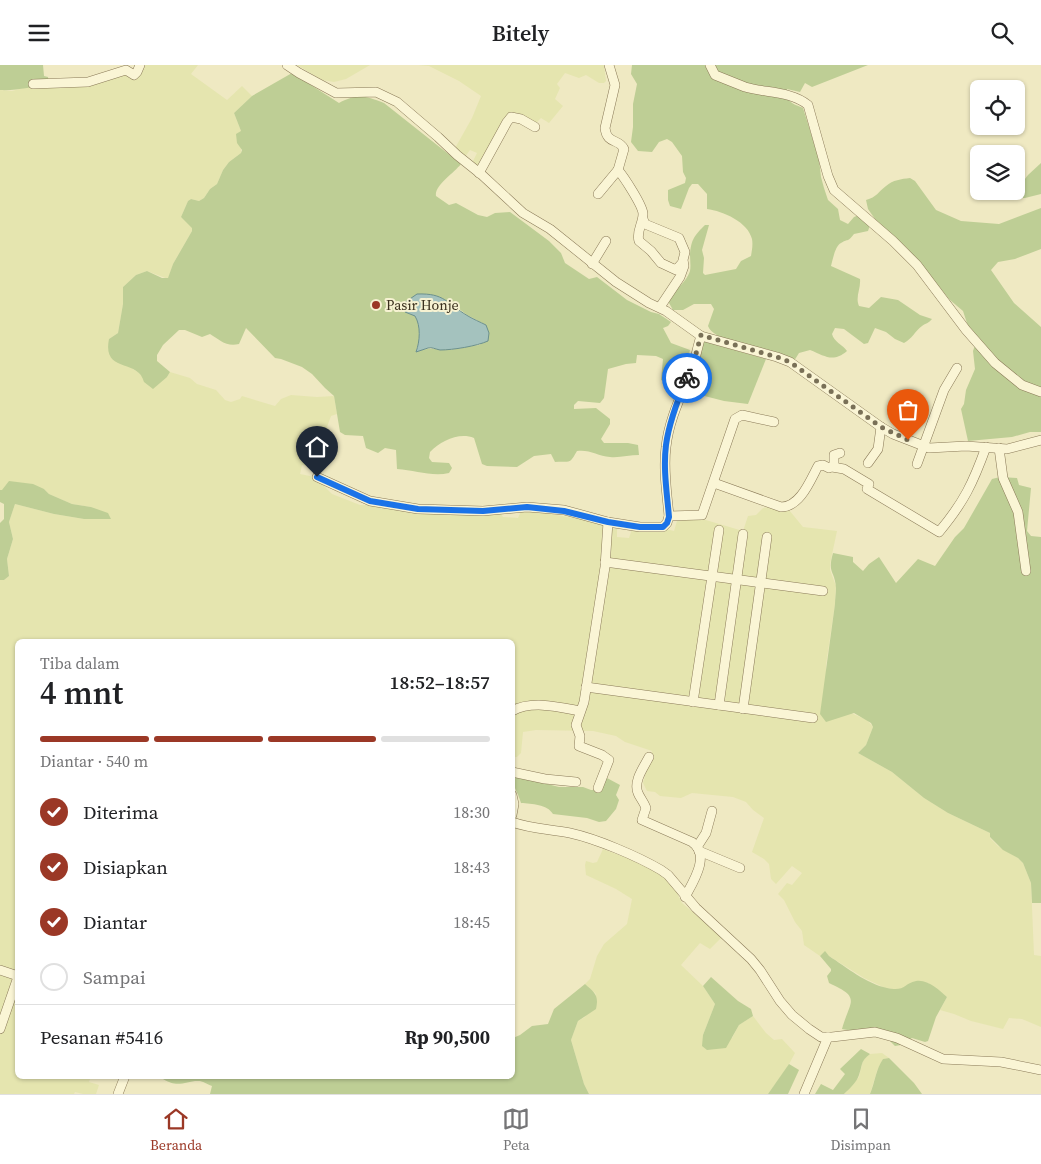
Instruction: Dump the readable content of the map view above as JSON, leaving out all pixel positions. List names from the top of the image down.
{
  "places": ["Pasir Honje"],
  "page": {
    "header": "Bitely",
    "heading": ["4 mnt", "Tiba dalam", "18:52–18:57"],
    "panel": ["Pesanan #5416", "Rp 90,500"],
    "bar": "Diantar · 540 m",
    "list": [
      ["Diterima", "18:30"],
      ["Disiapkan", "18:43"],
      ["Diantar", "18:45"],
      "Sampai"
    ],
    "tabs": ["Beranda", "Peta", "Disimpan"]
  }
}
